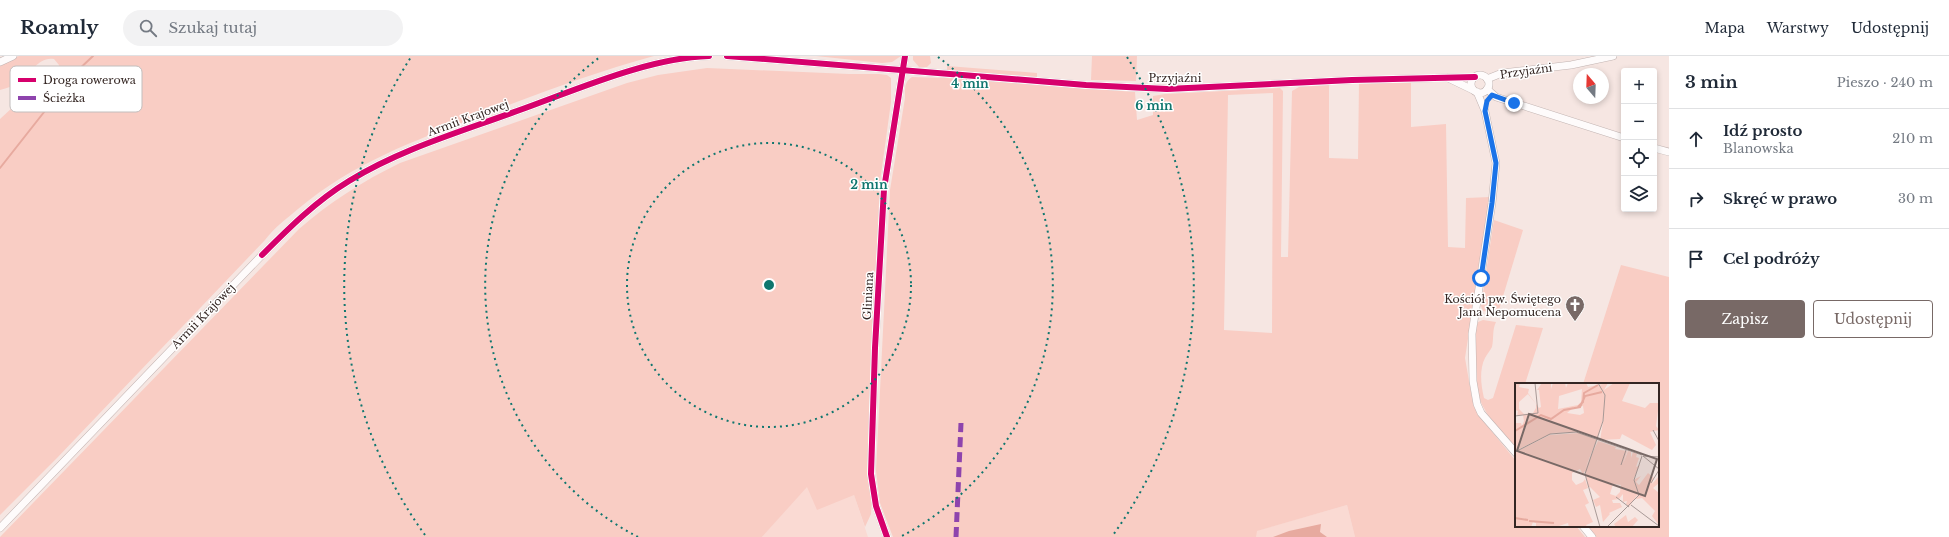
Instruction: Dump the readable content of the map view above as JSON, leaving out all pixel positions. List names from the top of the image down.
{
  "streets": {
    "street": ["Przyjaźni", "Armii Krajowej", "Gliniana"]
  },
  "crossings": [
    ["Przyjaźni", "Gliniana"]
  ],
  "places": {
    "church": ["Kościół pw. Świętego Jana Nepomucena"]
  },
  "legend": ["Droga rowerowa", "Ścieżka"],
  "north": "top",
  "page": {
    "header": "Roamly",
    "search": "Szukaj tutaj",
    "nav": ["Mapa", "Warstwy", "Udostępnij"],
    "heading": ["3 min", "Pieszo · 240 m"],
    "map_buttons": ["+", "−"],
    "list": [
      ["Idź prosto", "Blanowska", "210 m"],
      ["Skręć w prawo", "30 m"],
      "Cel podróży"
    ],
    "buttons": ["Zapisz", "Udostępnij"]
  },
  "rings": ["4 min", "6 min", "2 min"]
}
